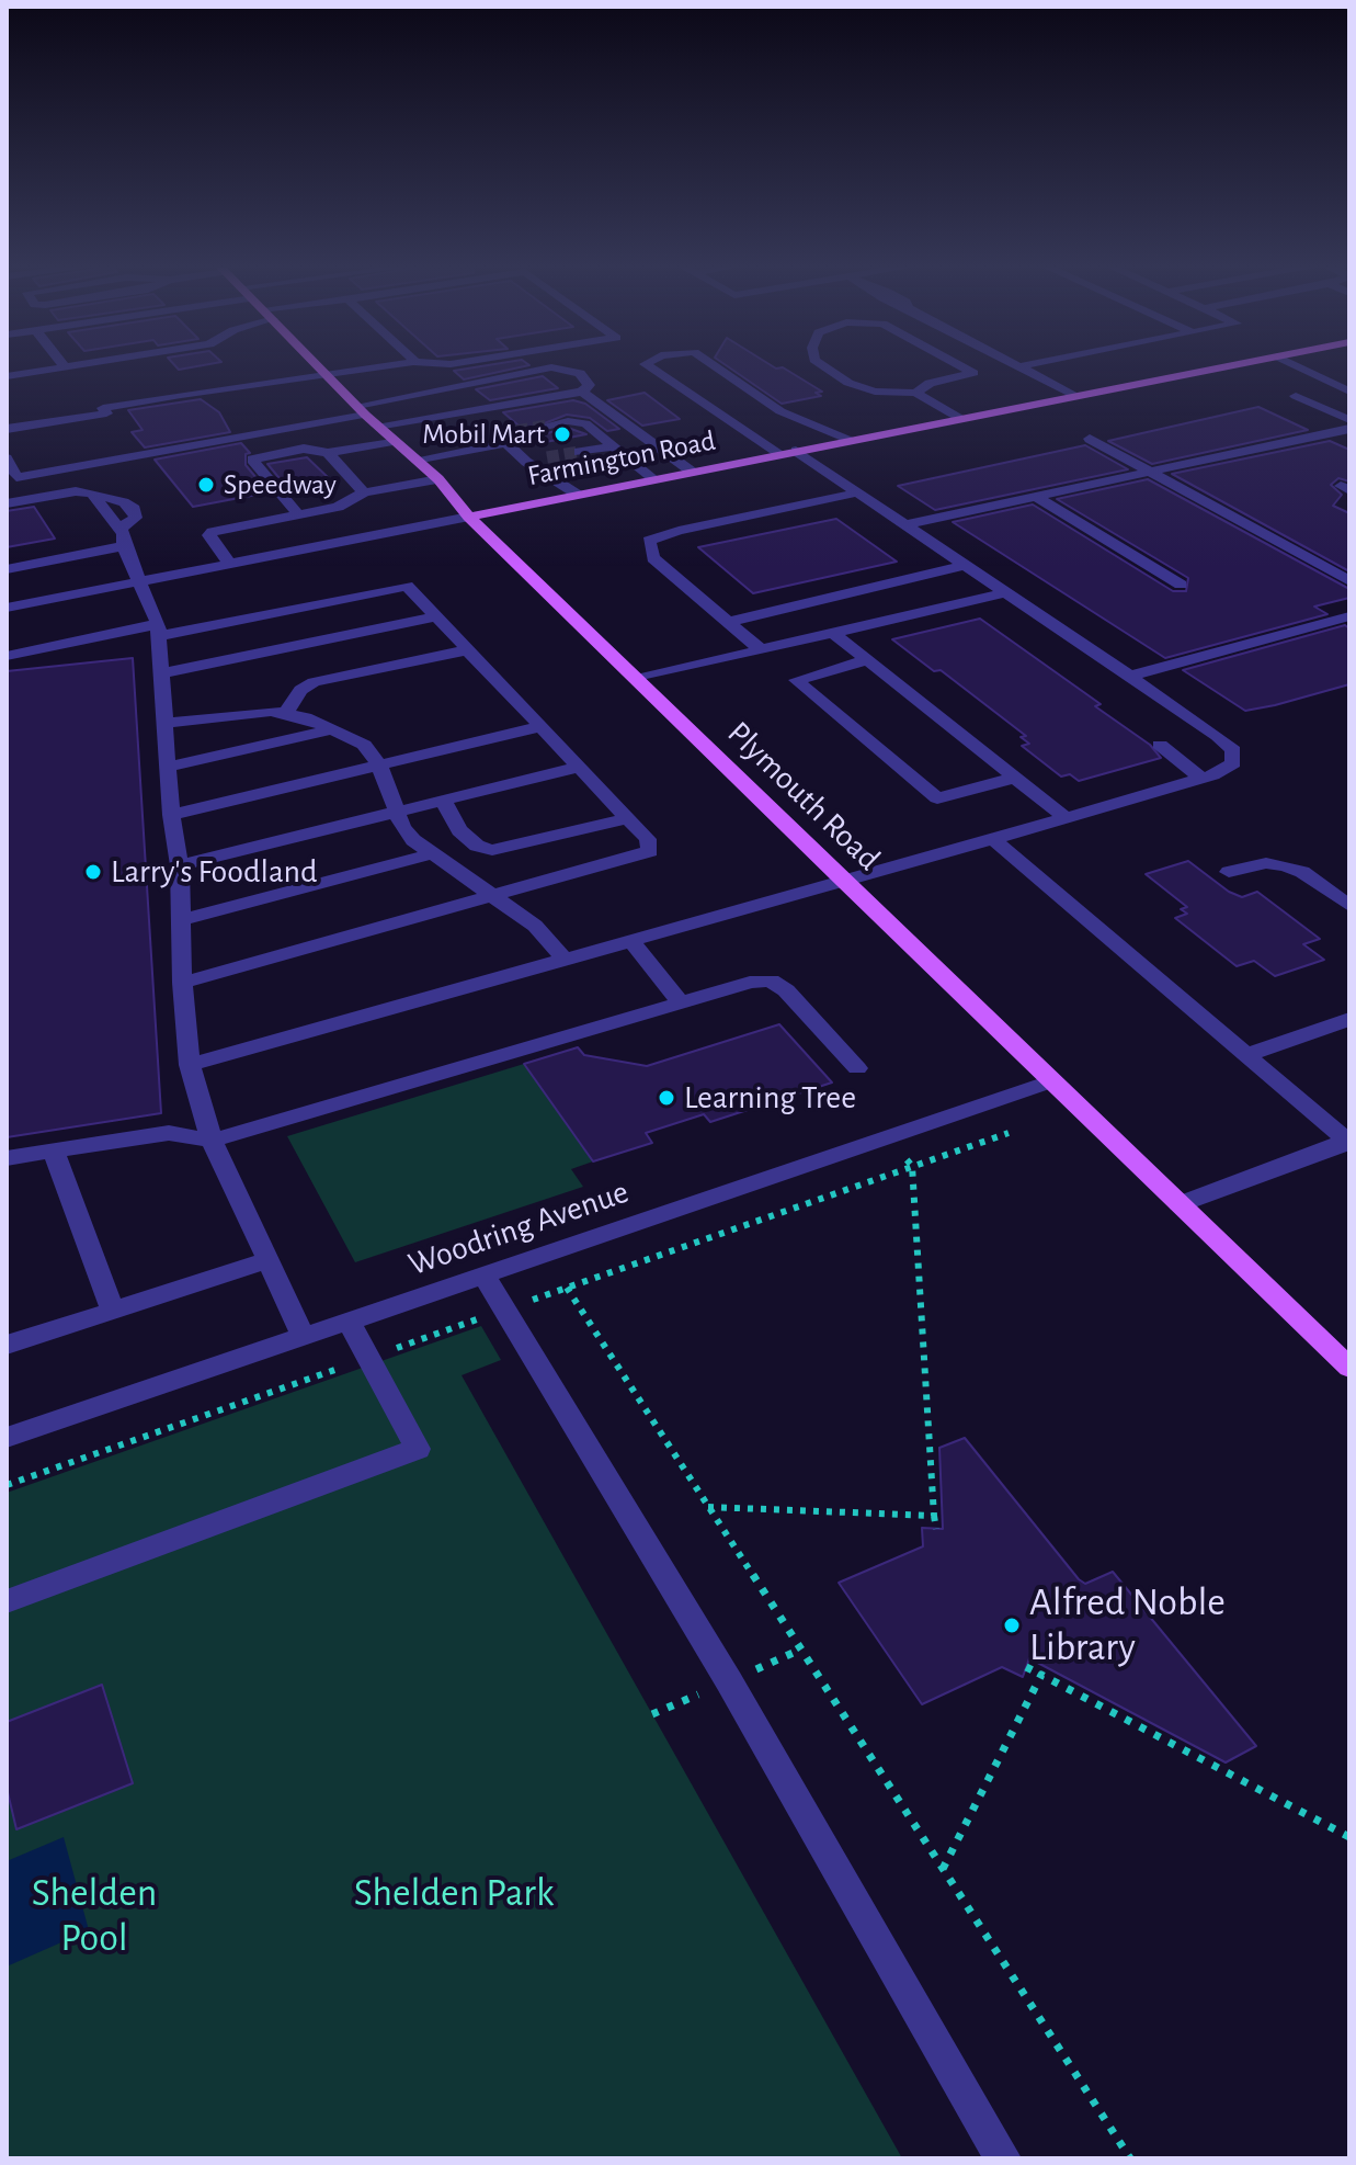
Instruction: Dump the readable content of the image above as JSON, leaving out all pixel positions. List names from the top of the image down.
{
  "streets": {
    "main road": ["Farmington Road", "Plymouth Road"],
    "street": ["Woodring Avenue"]
  },
  "crossings": [
    ["Farmington Road", "Plymouth Road"],
    ["Plymouth Road", "Woodring Avenue"]
  ],
  "parks": ["Shelden Pool", "Shelden Park"],
  "places": [
    "Mobil Mart",
    "Speedway",
    "Larry's Foodland",
    "Learning Tree",
    "Alfred Noble Library"
  ]
}
